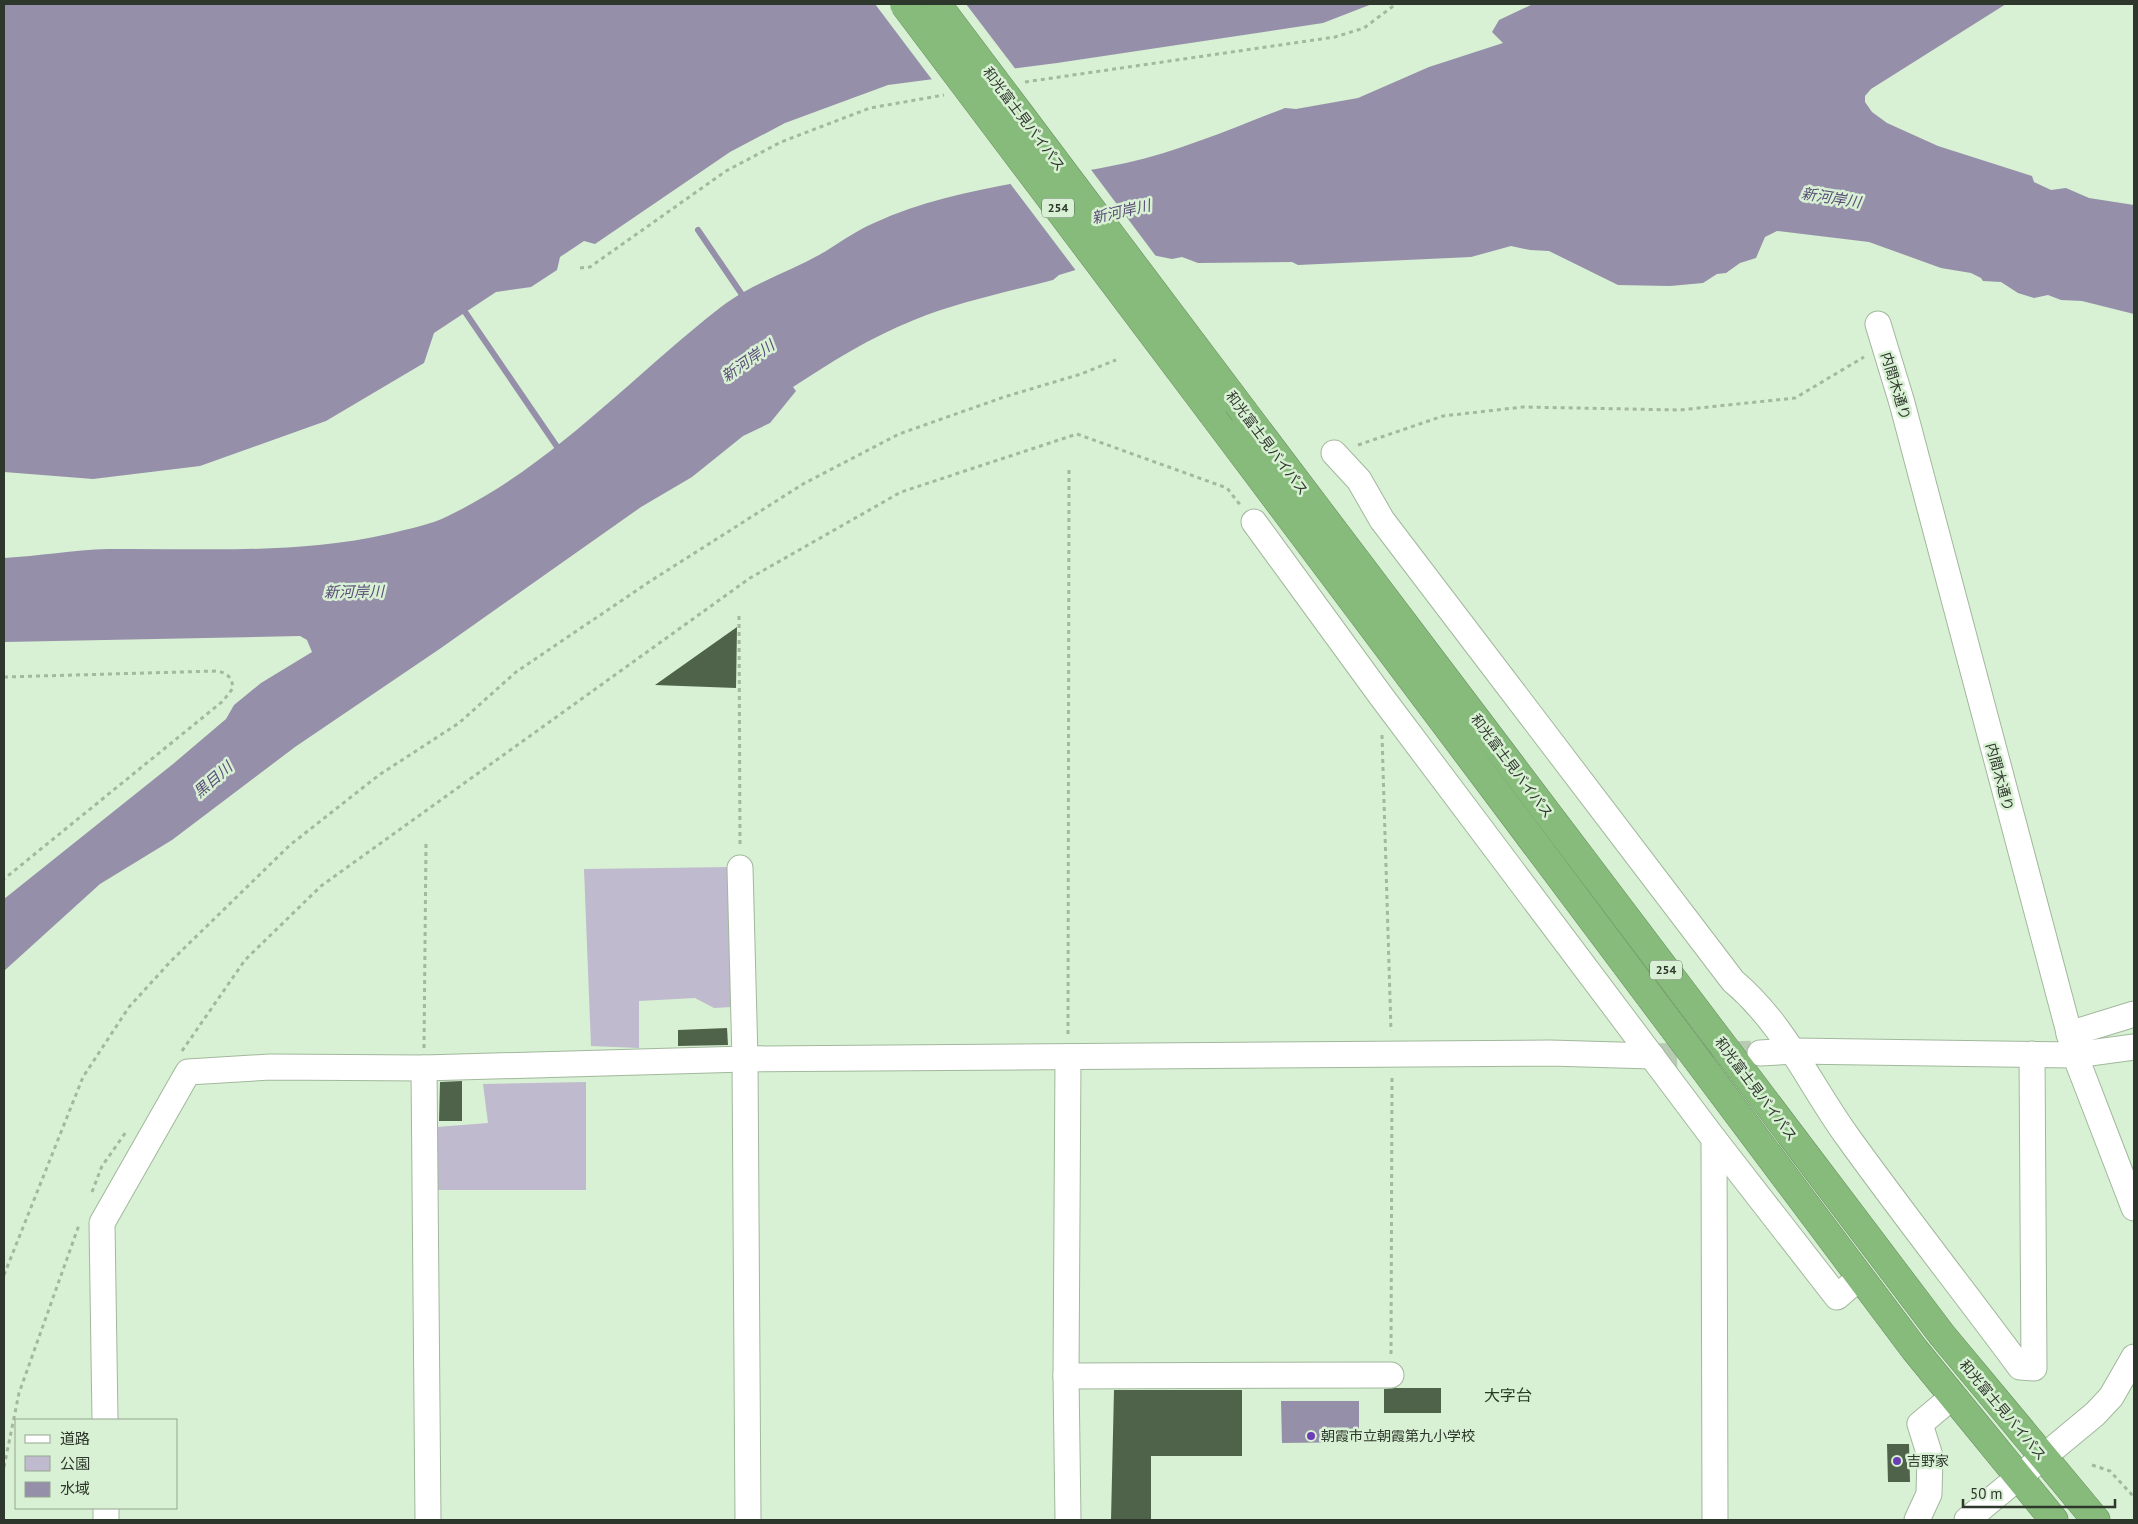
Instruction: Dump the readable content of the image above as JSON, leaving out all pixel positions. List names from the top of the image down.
{
  "streets": {
    "highway": ["和光富士見バイパス", "254"],
    "street": ["内間木通り"]
  },
  "districts": ["大字台"],
  "water": ["新河岸川", "黒目川"],
  "places": ["朝霞市立朝霞第九小学校", "吉野家"],
  "legend": ["道路", "公園", "水域"],
  "scale_bar": "50 m"
}
